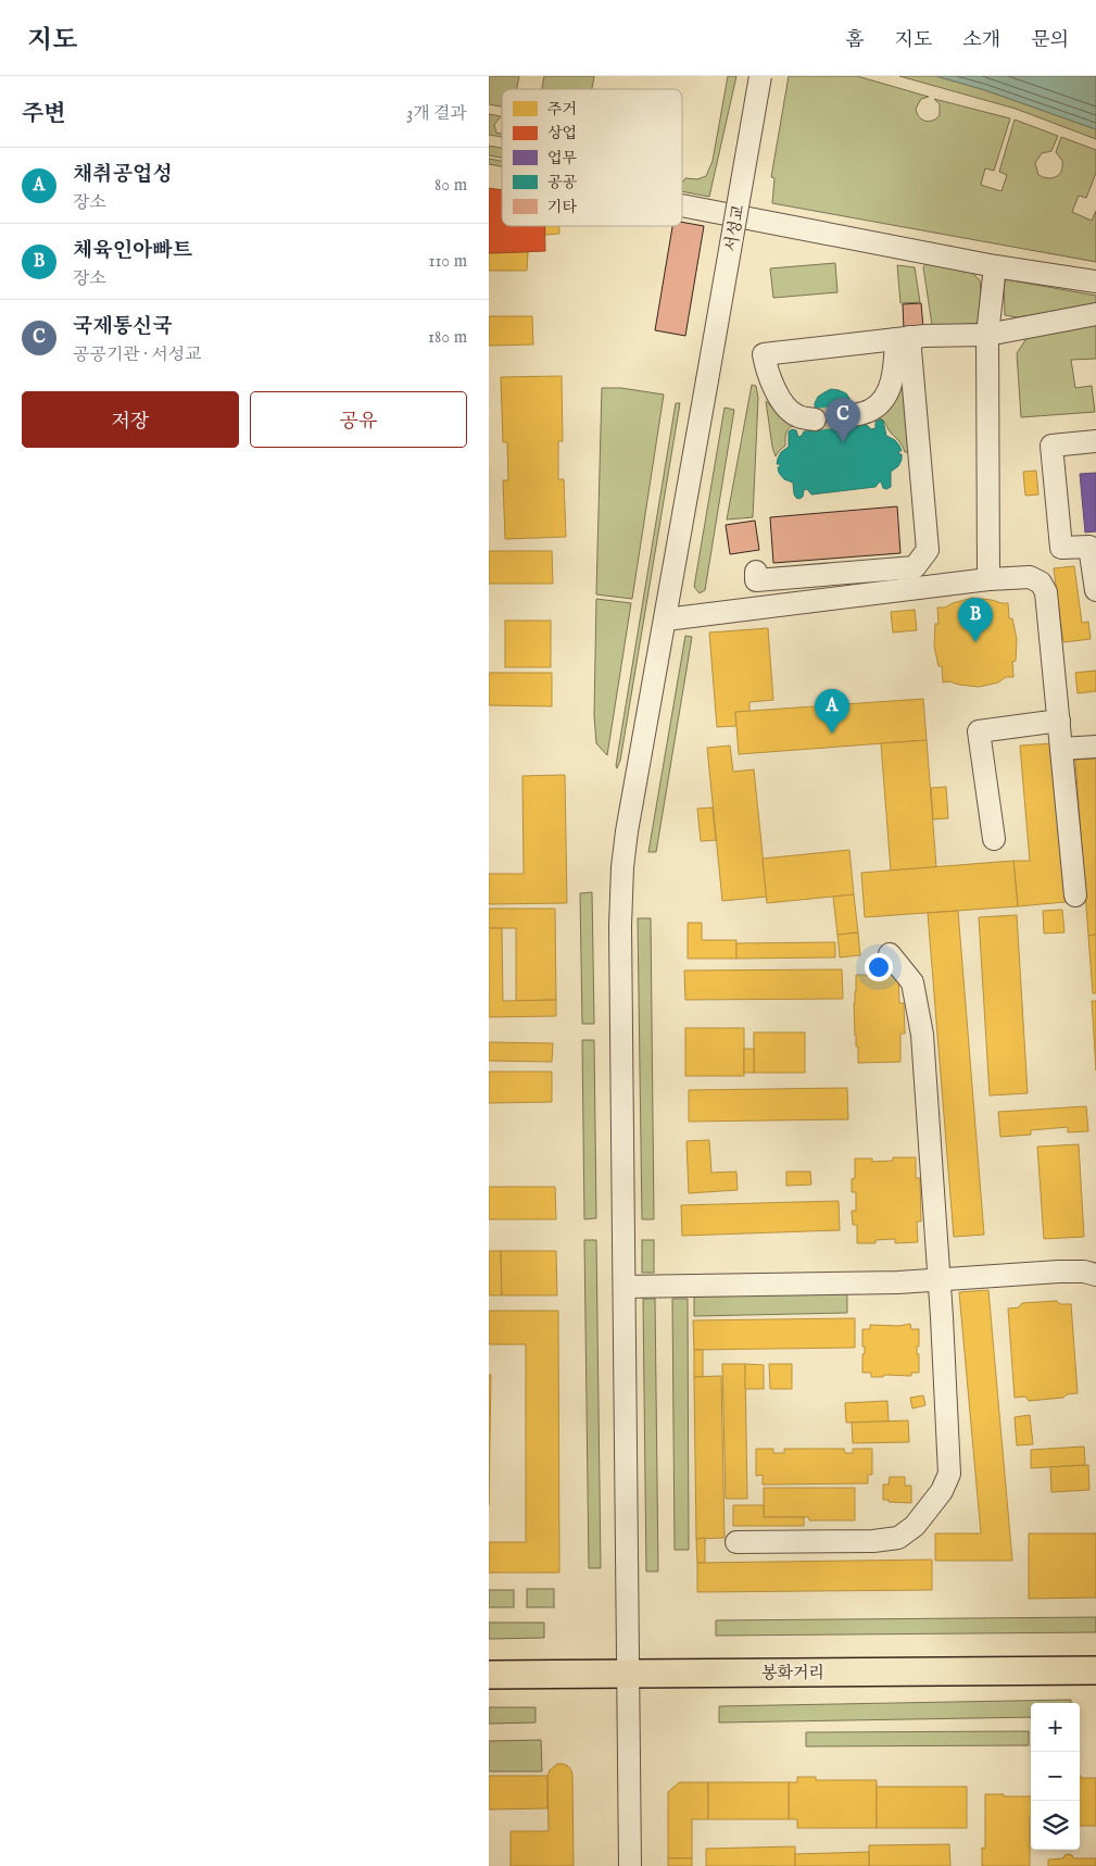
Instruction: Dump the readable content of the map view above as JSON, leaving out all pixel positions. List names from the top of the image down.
{
  "streets": {
    "main road": ["봉화거리"],
    "street": ["서성교"]
  },
  "crossings": [
    ["서성교", "봉화거리"]
  ],
  "legend": [
    "주거",
    "상업",
    "업무",
    "공공",
    "기타"
  ],
  "page": {
    "header": "지도",
    "nav": [
      "홈",
      "지도",
      "소개",
      "문의"
    ],
    "heading": ["주변", "3개 결과"],
    "list": [
      {
        "mark": "A",
        "name": "채취공업성",
        "note": "장소",
        "value": "80 m"
      },
      {
        "mark": "B",
        "name": "체육인아빠트",
        "note": "장소",
        "value": "110 m"
      },
      {
        "mark": "C",
        "name": "국제통신국",
        "note": "공공기관 · 서성교",
        "value": "180 m"
      }
    ],
    "buttons": ["저장", "공유"],
    "pins": ["C", "B", "A"],
    "map_buttons": ["+", "−"]
  }
}
